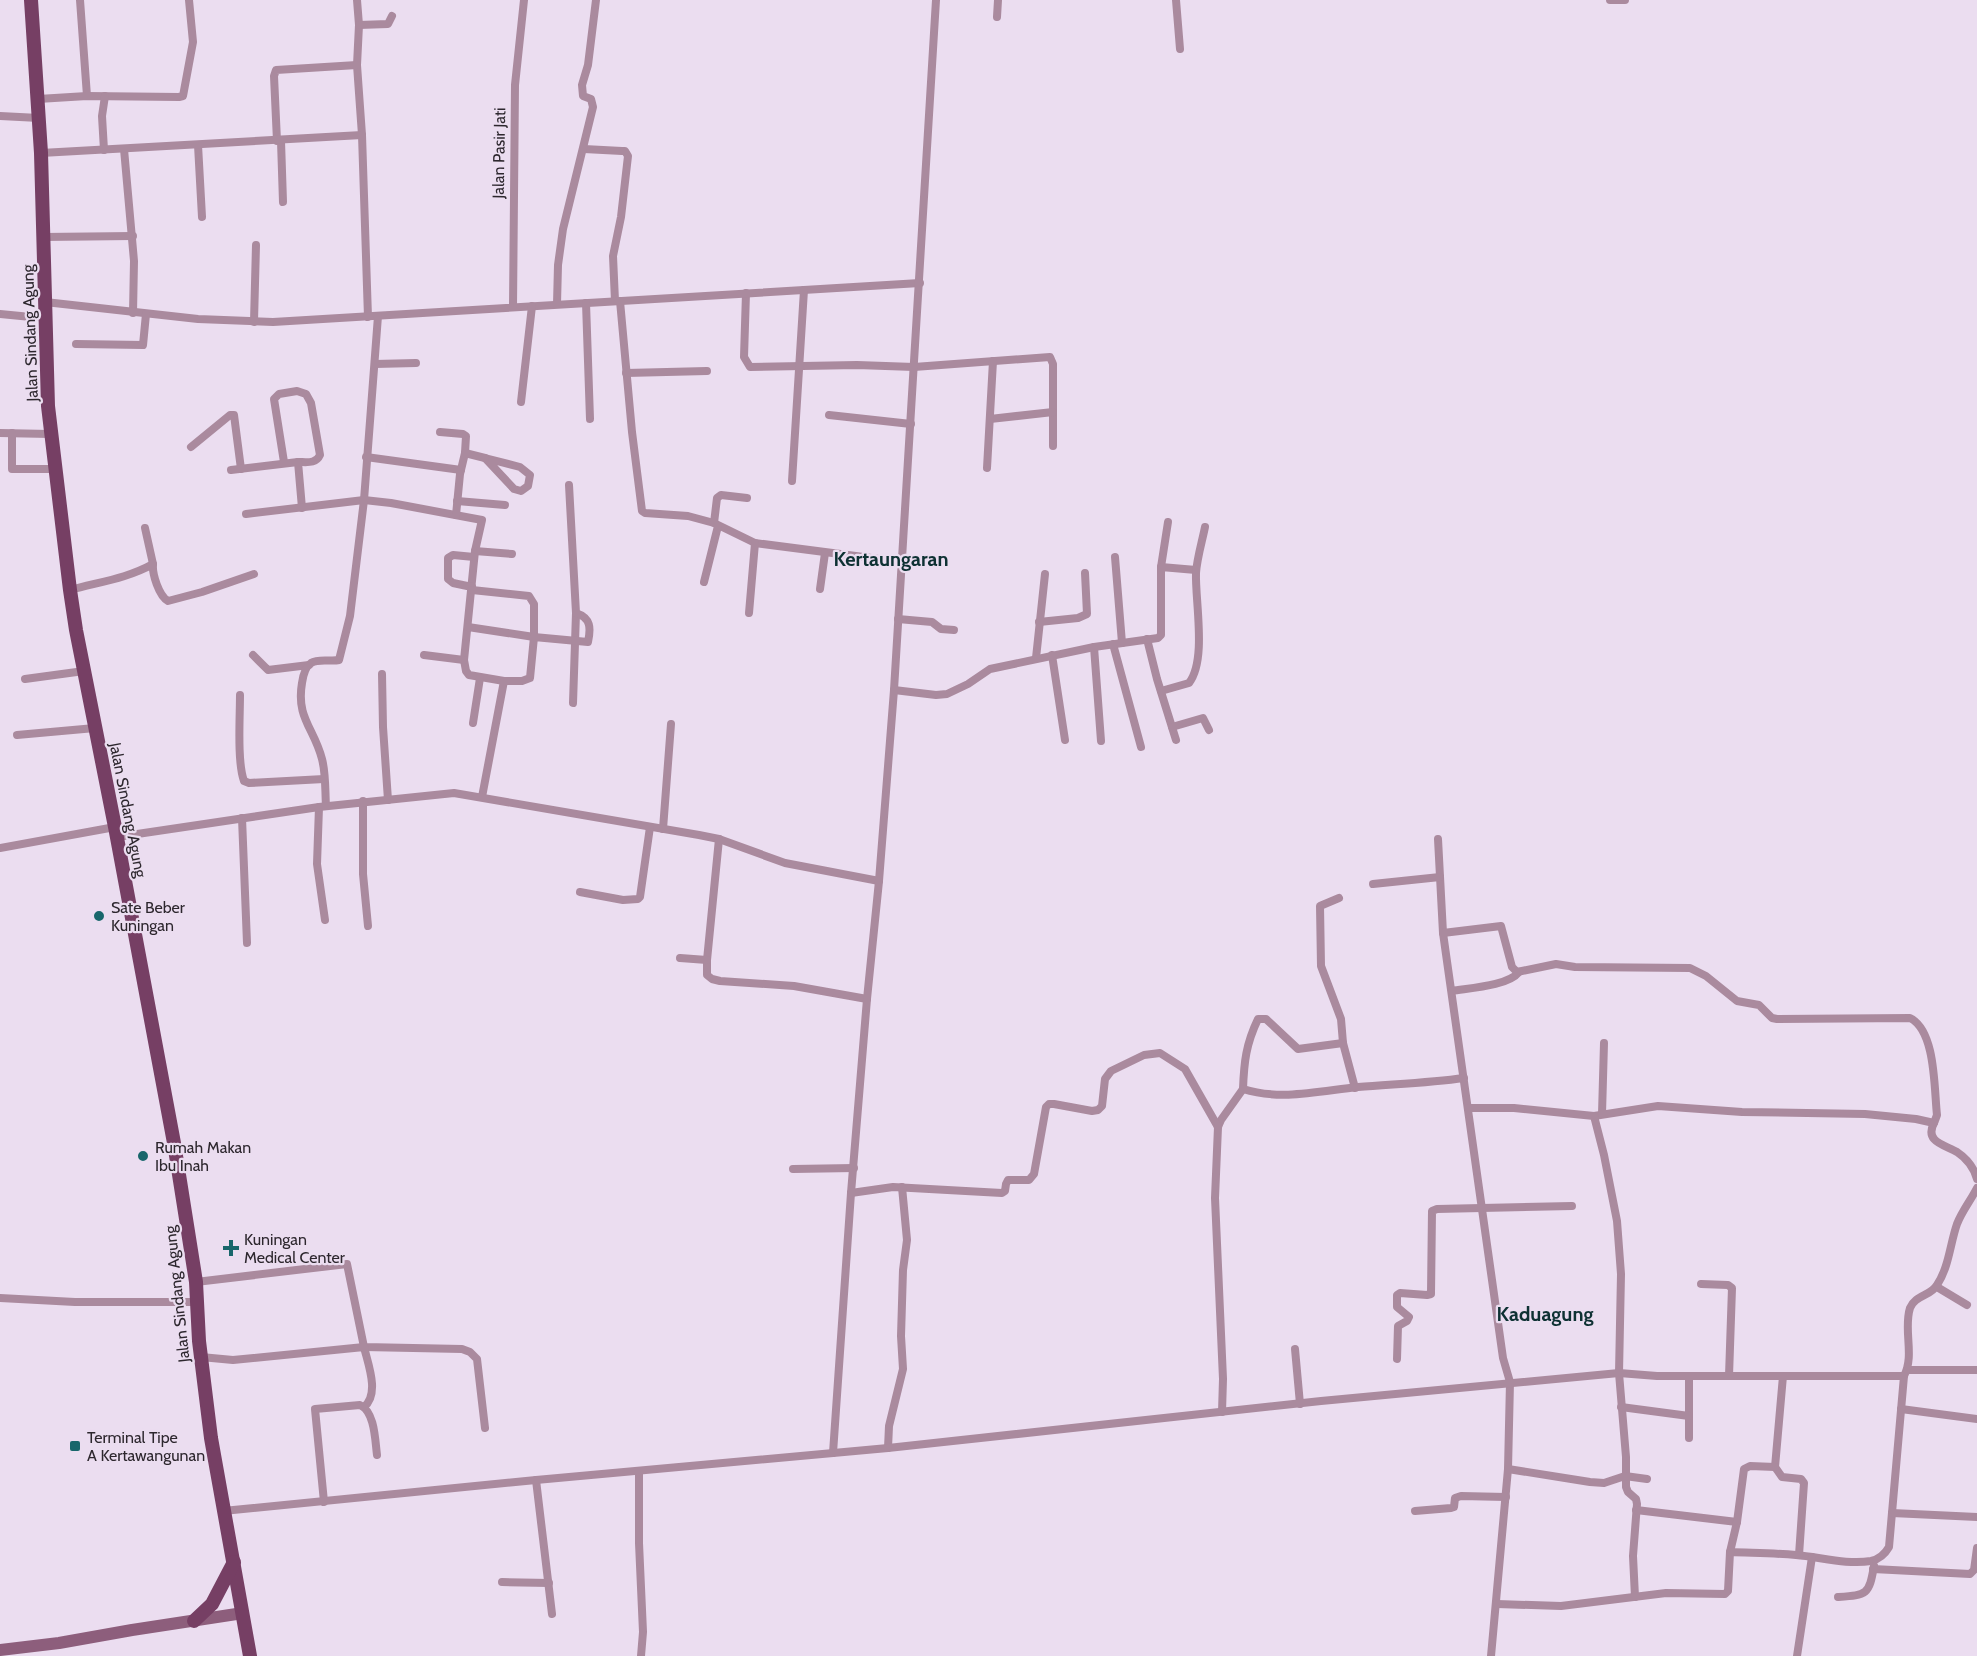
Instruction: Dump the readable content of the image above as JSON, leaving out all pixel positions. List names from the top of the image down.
{
  "streets": {
    "main road": ["Jalan Sindang Agung"],
    "street": ["Jalan Pasir Jati"]
  },
  "districts": ["Kertaungaran", "Kaduagung"],
  "places": {
    "other": ["Sate Beber Kuningan", "Rumah Makan Ibu Inah"],
    "health": ["Kuningan Medical Center"],
    "transit": ["Terminal Tipe A Kertawangunan"]
  }
}
